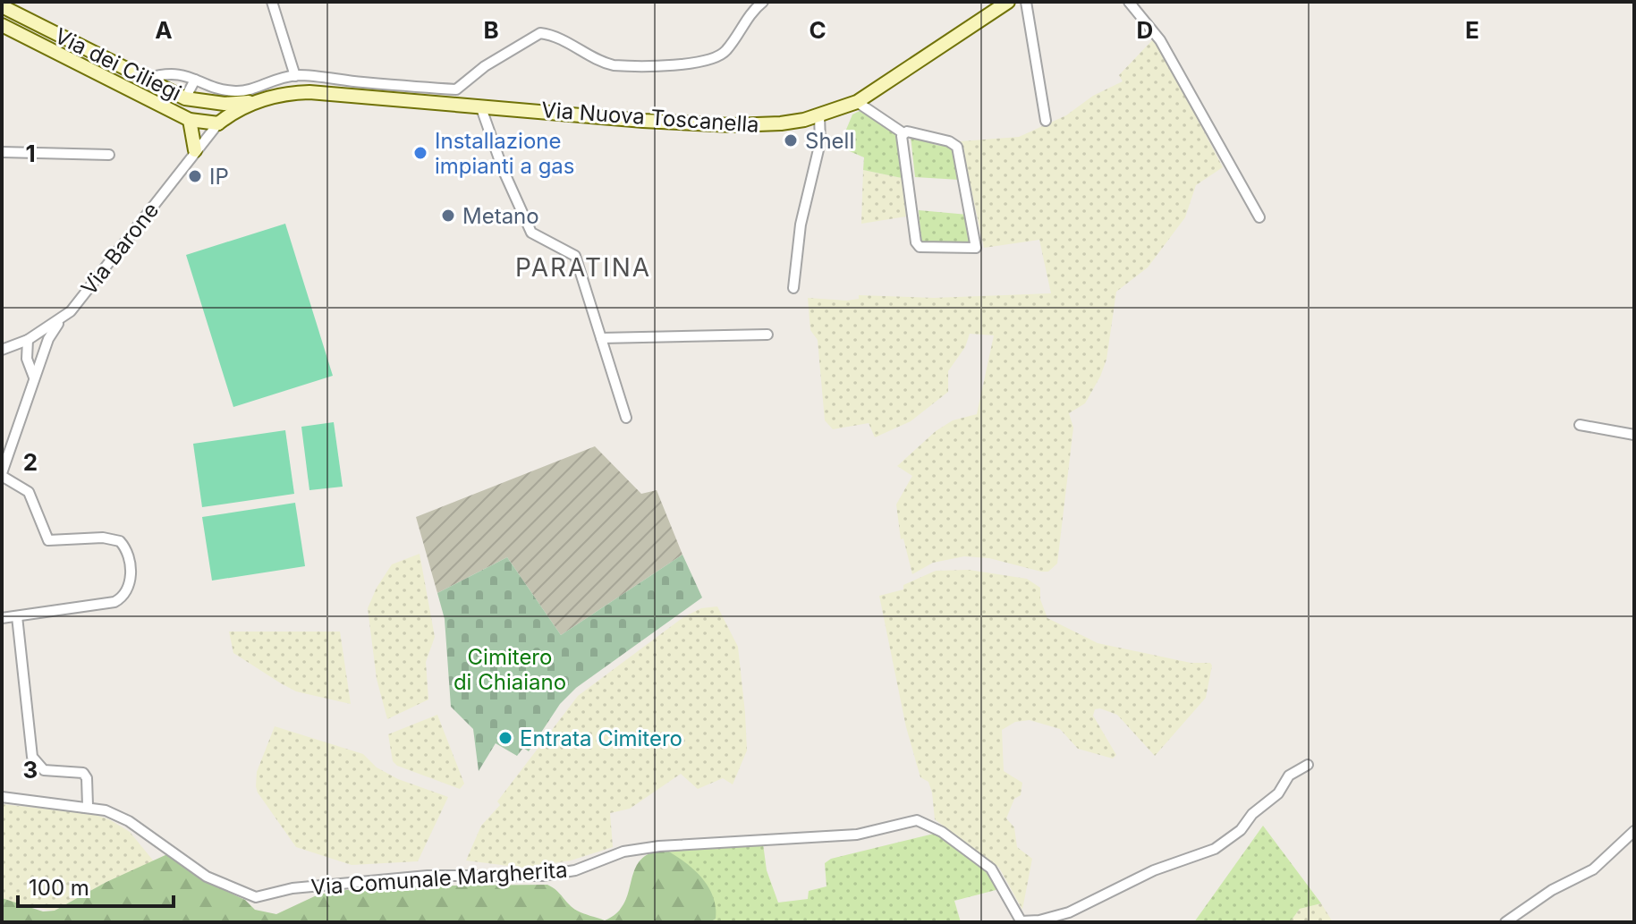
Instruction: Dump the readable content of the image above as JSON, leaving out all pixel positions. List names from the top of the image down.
{
  "streets": {
    "main road": ["Via dei Ciliegi", "Via Nuova Toscanella"],
    "street": ["Via Barone", "Via Comunale Margherita"]
  },
  "crossings": [
    ["Via dei Ciliegi", "Via Nuova Toscanella"],
    ["Via dei Ciliegi", "Via Barone"],
    ["Via Nuova Toscanella", "Via Barone"]
  ],
  "districts": ["PARATINA"],
  "parks": ["Cimitero di Chiaiano"],
  "places": [
    "Shell",
    "Installazione impianti a gas",
    "IP",
    "Metano",
    "Entrata Cimitero"
  ],
  "scale_bar": "100 m",
  "grid": {
    "columns": [
      "A",
      "B",
      "C",
      "D",
      "E"
    ],
    "rows": ["1", "2", "3"]
  }
}
